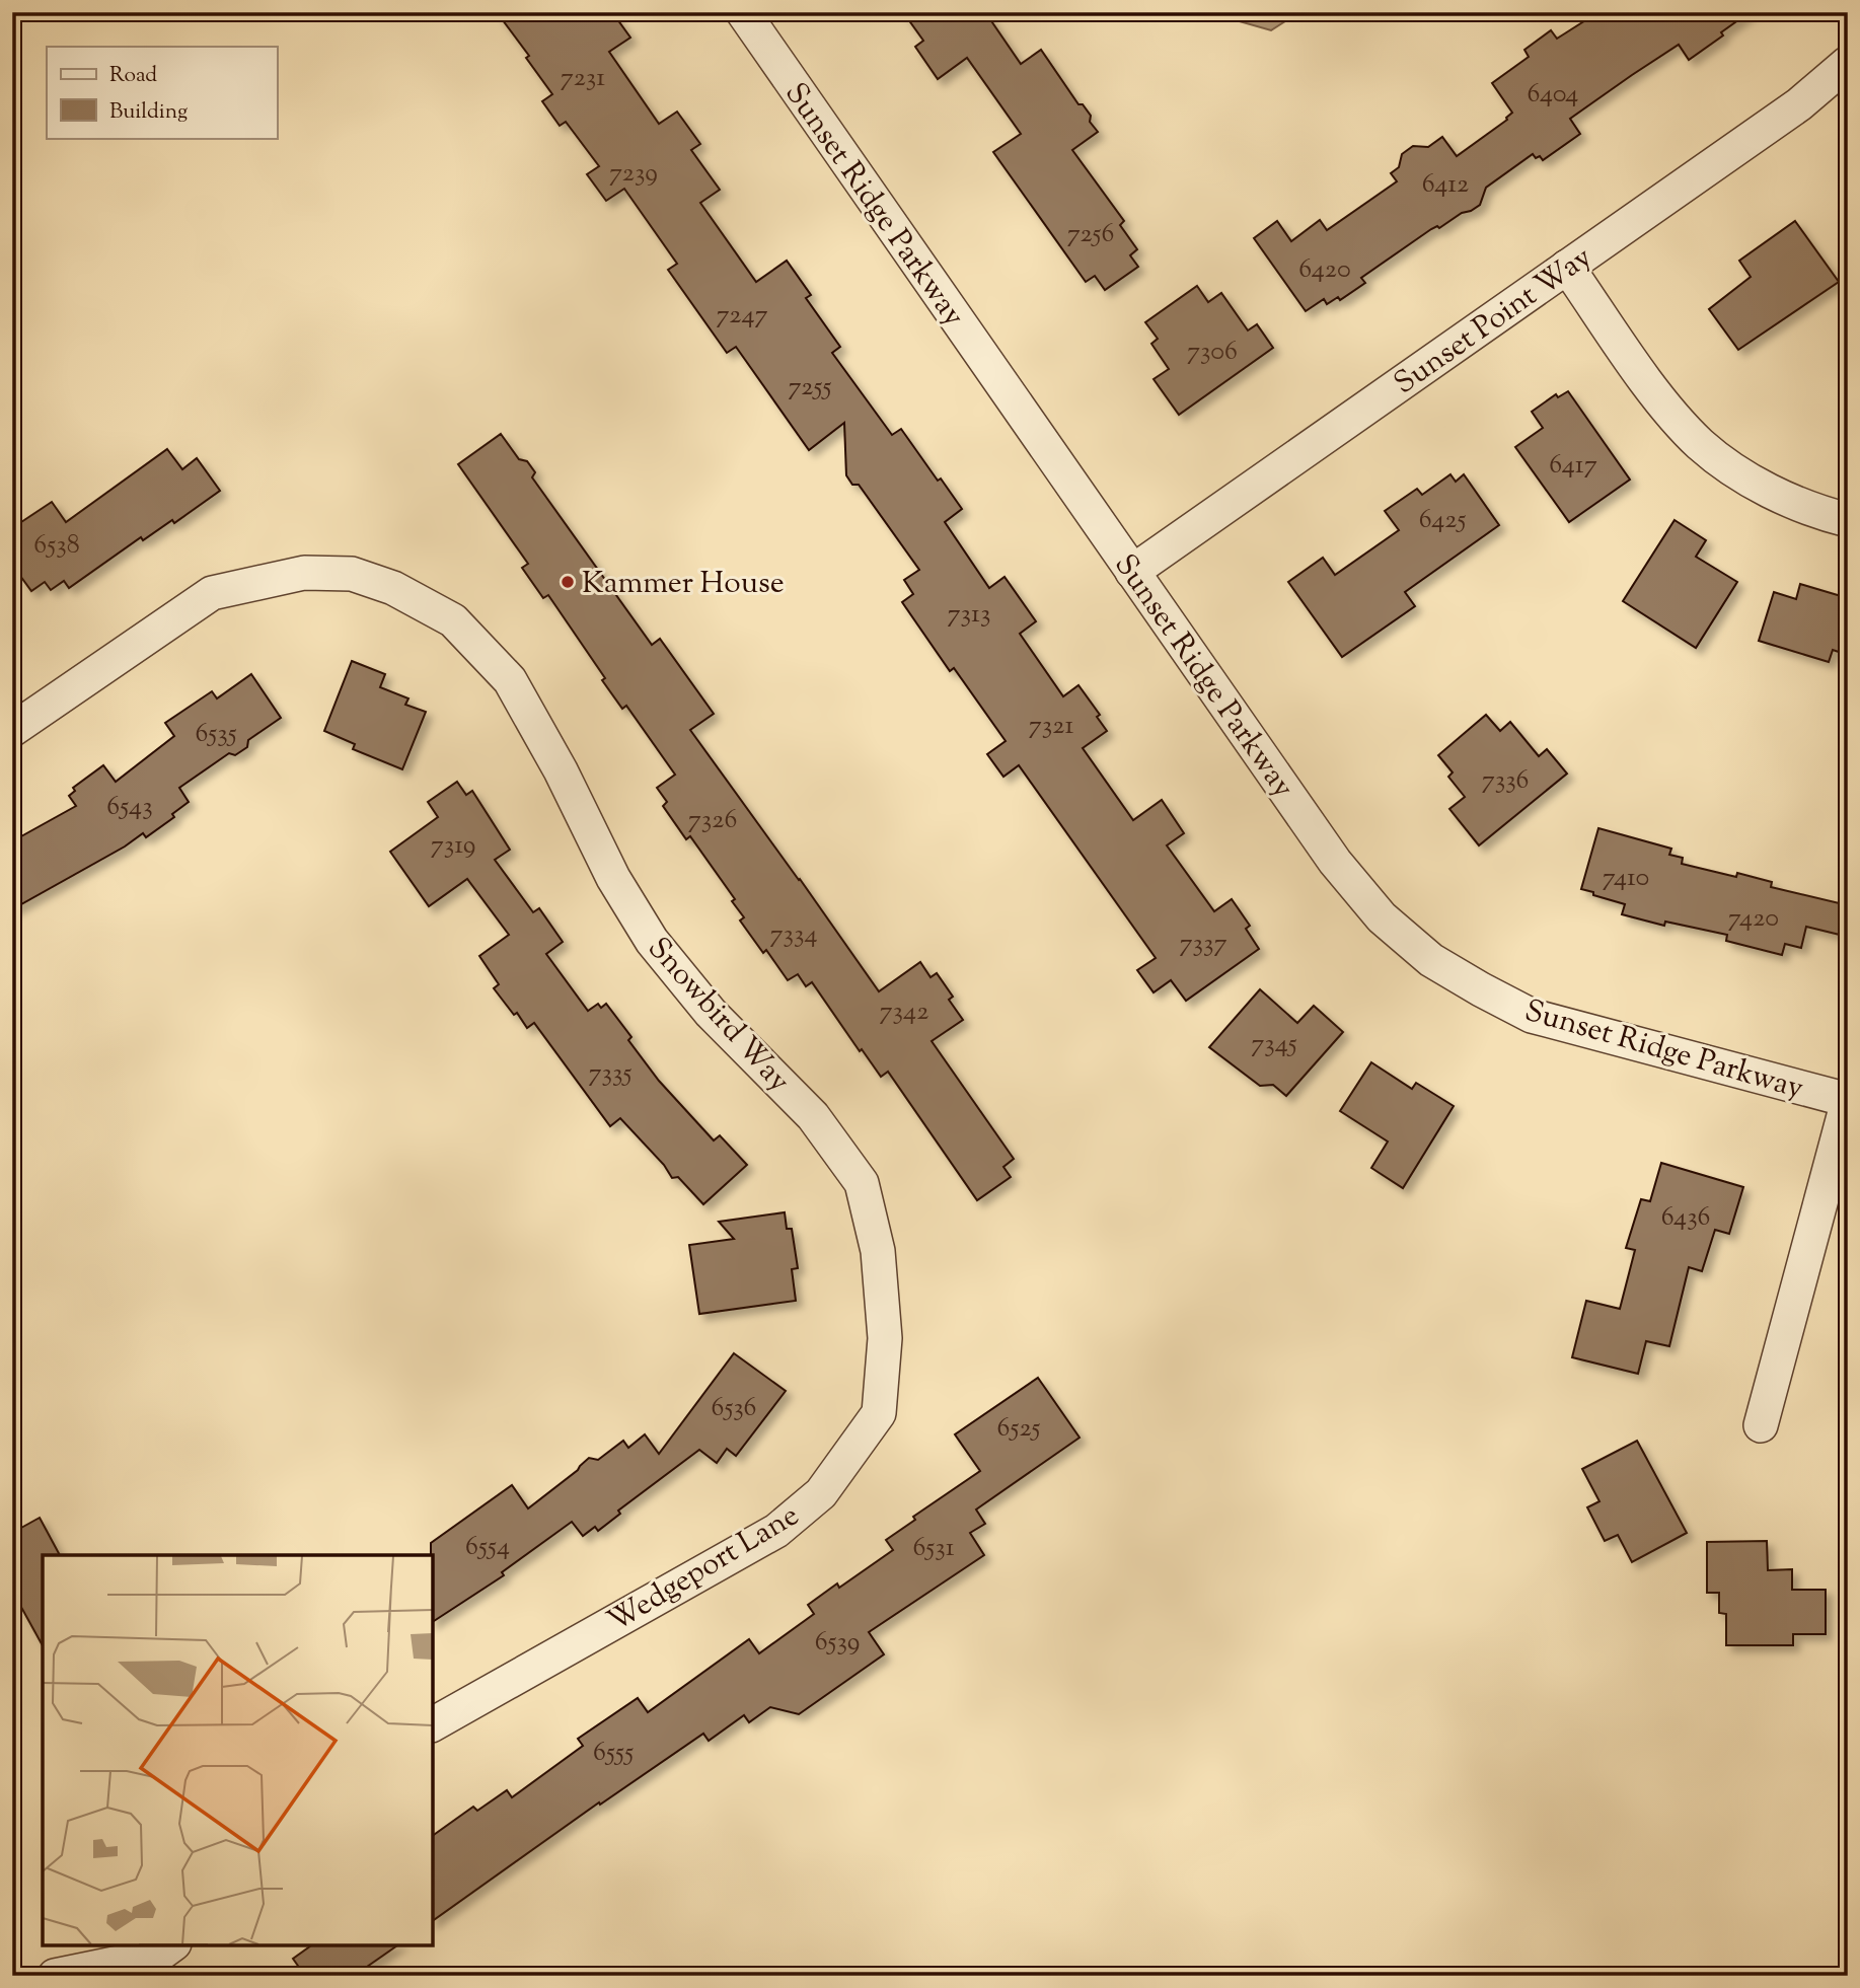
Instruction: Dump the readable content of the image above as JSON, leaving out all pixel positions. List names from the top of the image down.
{
  "streets": {
    "street": [
      "Sunset Ridge Parkway",
      "Sunset Point Way",
      "Snowbird Way",
      "Wedgeport Lane"
    ]
  },
  "crossings": [
    ["Sunset Ridge Parkway", "Sunset Point Way"],
    ["Snowbird Way", "Wedgeport Lane"]
  ],
  "places": ["Kammer House"],
  "house_numbers": [
    "7231",
    "6404",
    "7239",
    "6412",
    "7256",
    "6420",
    "7247",
    "7306",
    "7255",
    "6417",
    "6425",
    "6538",
    "7313",
    "7321",
    "6535",
    "7336",
    "6543",
    "7326",
    "7319",
    "7410",
    "7420",
    "7334",
    "7337",
    "7342",
    "7345",
    "7335",
    "6436",
    "6536",
    "6525",
    "6554",
    "6531",
    "6539",
    "6555"
  ],
  "legend": ["Road", "Building"]
}
